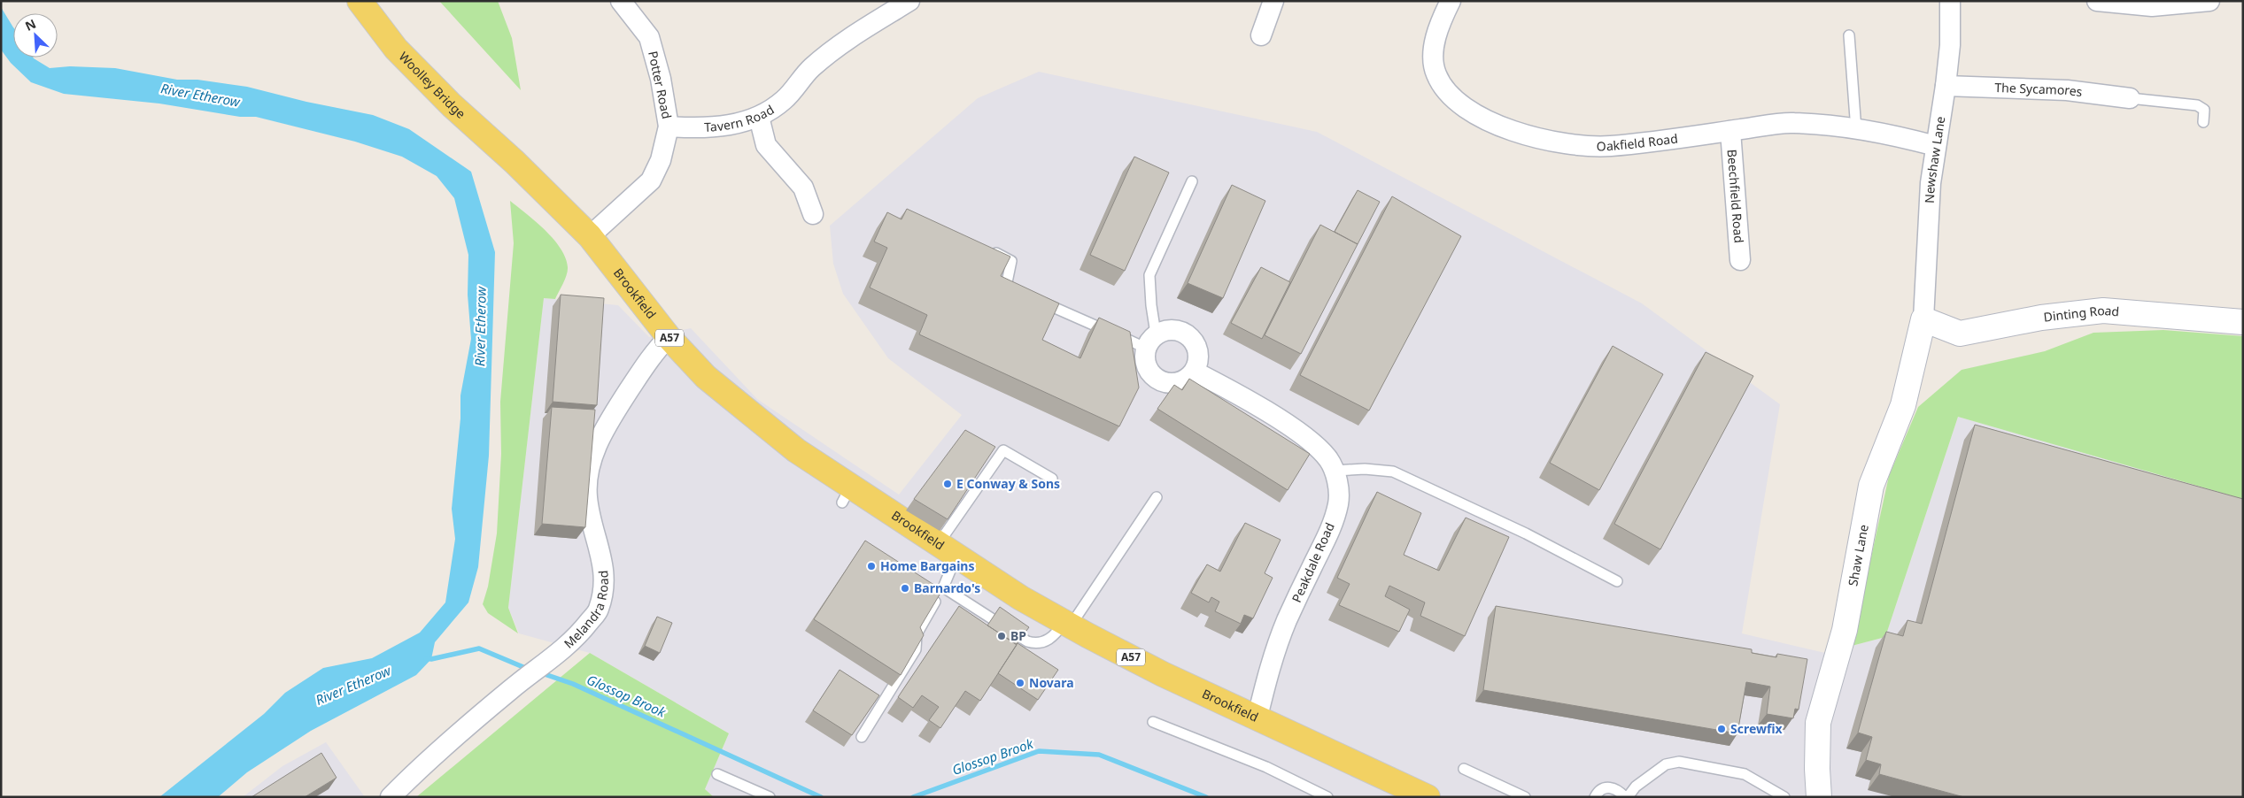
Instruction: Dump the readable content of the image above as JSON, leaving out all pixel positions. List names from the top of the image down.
{
  "streets": {
    "main road": ["Woolley Bridge", "Brookfield", "A57"],
    "street": [
      "Potter Road",
      "The Sycamores",
      "Tavern Road",
      "Oakfield Road",
      "Newshaw Lane",
      "Beechfield Road",
      "Dinting Road",
      "Shaw Lane",
      "Peakdale Road",
      "Melandra Road"
    ]
  },
  "crossings": [
    ["Woolley Bridge", "Brookfield"],
    ["Potter Road", "Tavern Road"],
    ["The Sycamores", "Newshaw Lane"],
    ["Oakfield Road", "Newshaw Lane"],
    ["Oakfield Road", "Beechfield Road"],
    ["Newshaw Lane", "Dinting Road"],
    ["Newshaw Lane", "Shaw Lane"],
    ["Brookfield", "Peakdale Road"],
    ["Brookfield", "Melandra Road"],
    ["Dinting Road", "Shaw Lane"]
  ],
  "water": ["River Etherow", "Glossop Brook"],
  "places": [
    "E Conway & Sons",
    "Home Bargains",
    "Barnardo's",
    "BP",
    "Novara",
    "Screwfix"
  ],
  "north": "top left"
}
